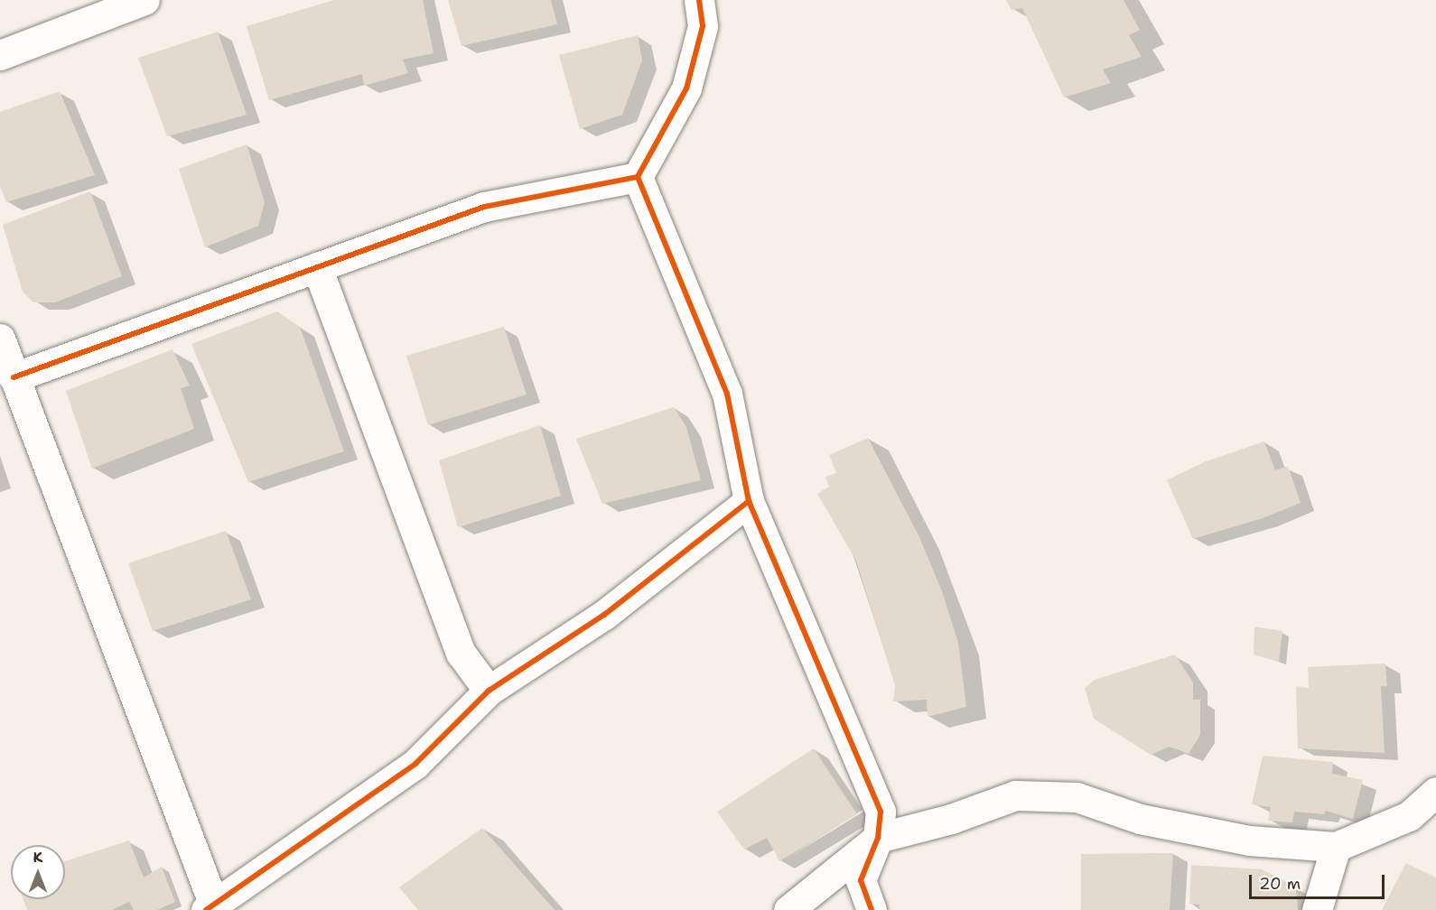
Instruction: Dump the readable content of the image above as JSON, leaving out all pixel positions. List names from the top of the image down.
{
  "scale_bar": "20 m",
  "north": "top"
}
